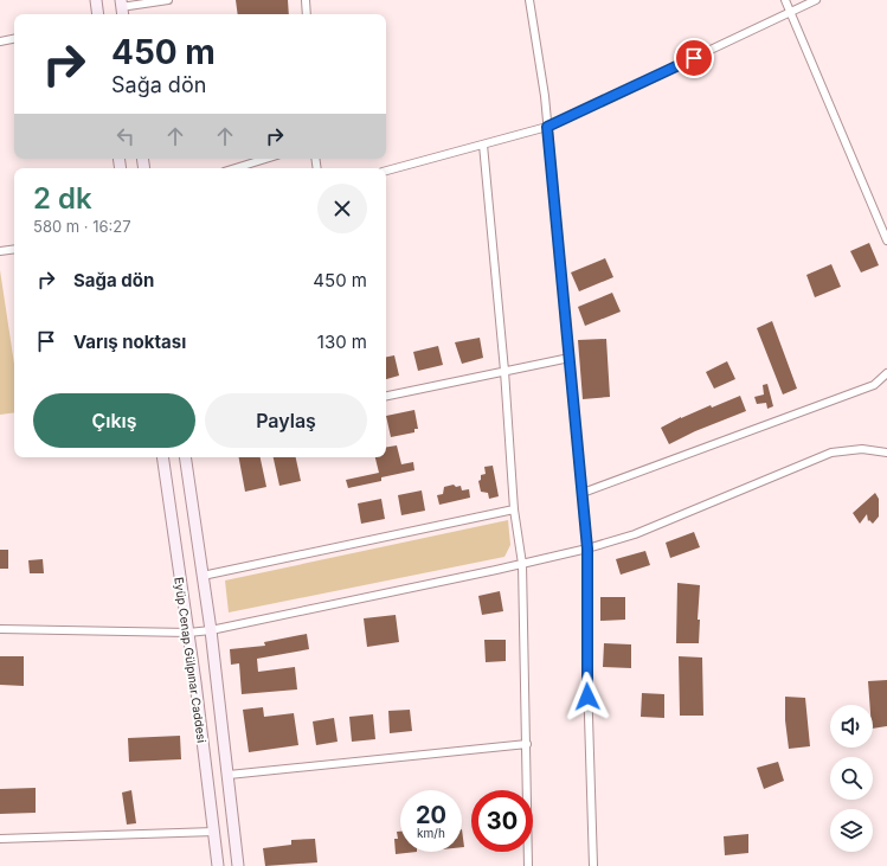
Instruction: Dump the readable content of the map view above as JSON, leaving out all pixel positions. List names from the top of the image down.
{
  "streets": {
    "main road": ["Eyüp Cenap Gülpınar Caddesi"]
  },
  "page": {
    "turn": ["450 m", "Sağa dön"],
    "heading": ["2 dk", "580 m · 16:27"],
    "list": [
      {
        "name": "Sağa dön",
        "value": "450 m"
      },
      {
        "name": "Varış noktası",
        "value": "130 m"
      }
    ],
    "buttons": ["Çıkış", "Paylaş"],
    "speed": "20 km/h",
    "limit": "30"
  }
}
